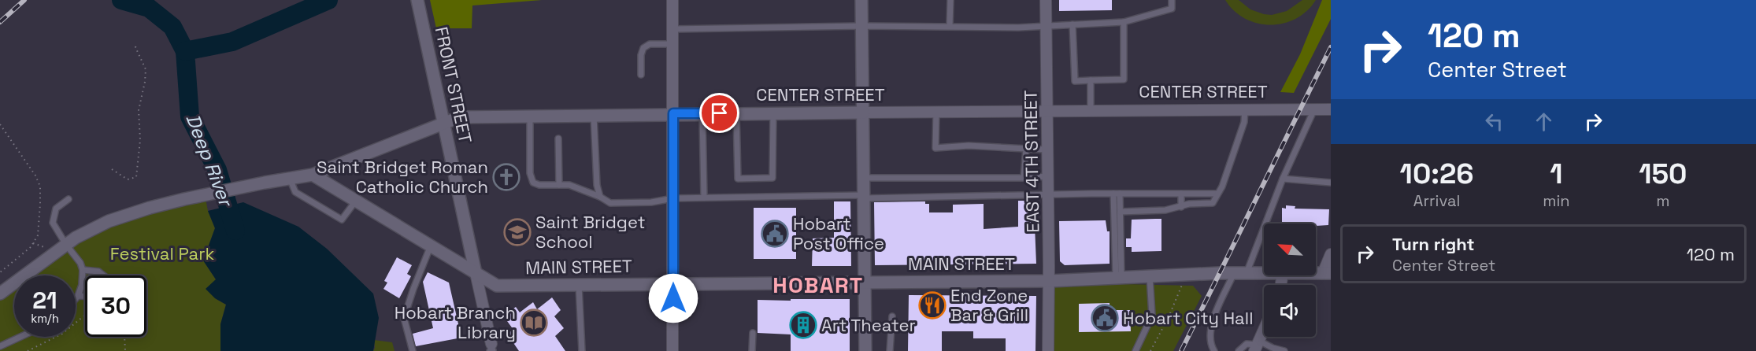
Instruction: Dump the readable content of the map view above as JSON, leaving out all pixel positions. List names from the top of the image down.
{
  "streets": {
    "street": [
      "FRONT STREET",
      "CENTER STREET",
      "EAST 4TH STREET",
      "MAIN STREET"
    ]
  },
  "crossings": [
    ["FRONT STREET", "CENTER STREET"],
    ["FRONT STREET", "MAIN STREET"],
    ["CENTER STREET", "EAST 4TH STREET"],
    ["CENTER STREET", "MAIN STREET"],
    ["EAST 4TH STREET", "MAIN STREET"]
  ],
  "districts": ["HOBART"],
  "water": ["Deep River"],
  "parks": ["Festival Park"],
  "places": {
    "church": ["Saint Bridget Roman Catholic Church"],
    "school or university": ["Saint Bridget School"],
    "public building": ["Hobart Post Office", "Hobart City Hall"],
    "restaurant": ["End Zone Bar & Grill"],
    "library": ["Hobart Branch Library"],
    "building": ["Art Theater"]
  },
  "north": "top left",
  "page": {
    "turn": ["120 m", "Center Street"],
    "eta": [
      "10:26",
      "Arrival",
      "1",
      "min",
      "150",
      "m"
    ],
    "list": [
      {
        "name": "Turn right",
        "note": "Center Street",
        "value": "120 m"
      }
    ],
    "speed": "21 km/h",
    "limit": "30"
  }
}
